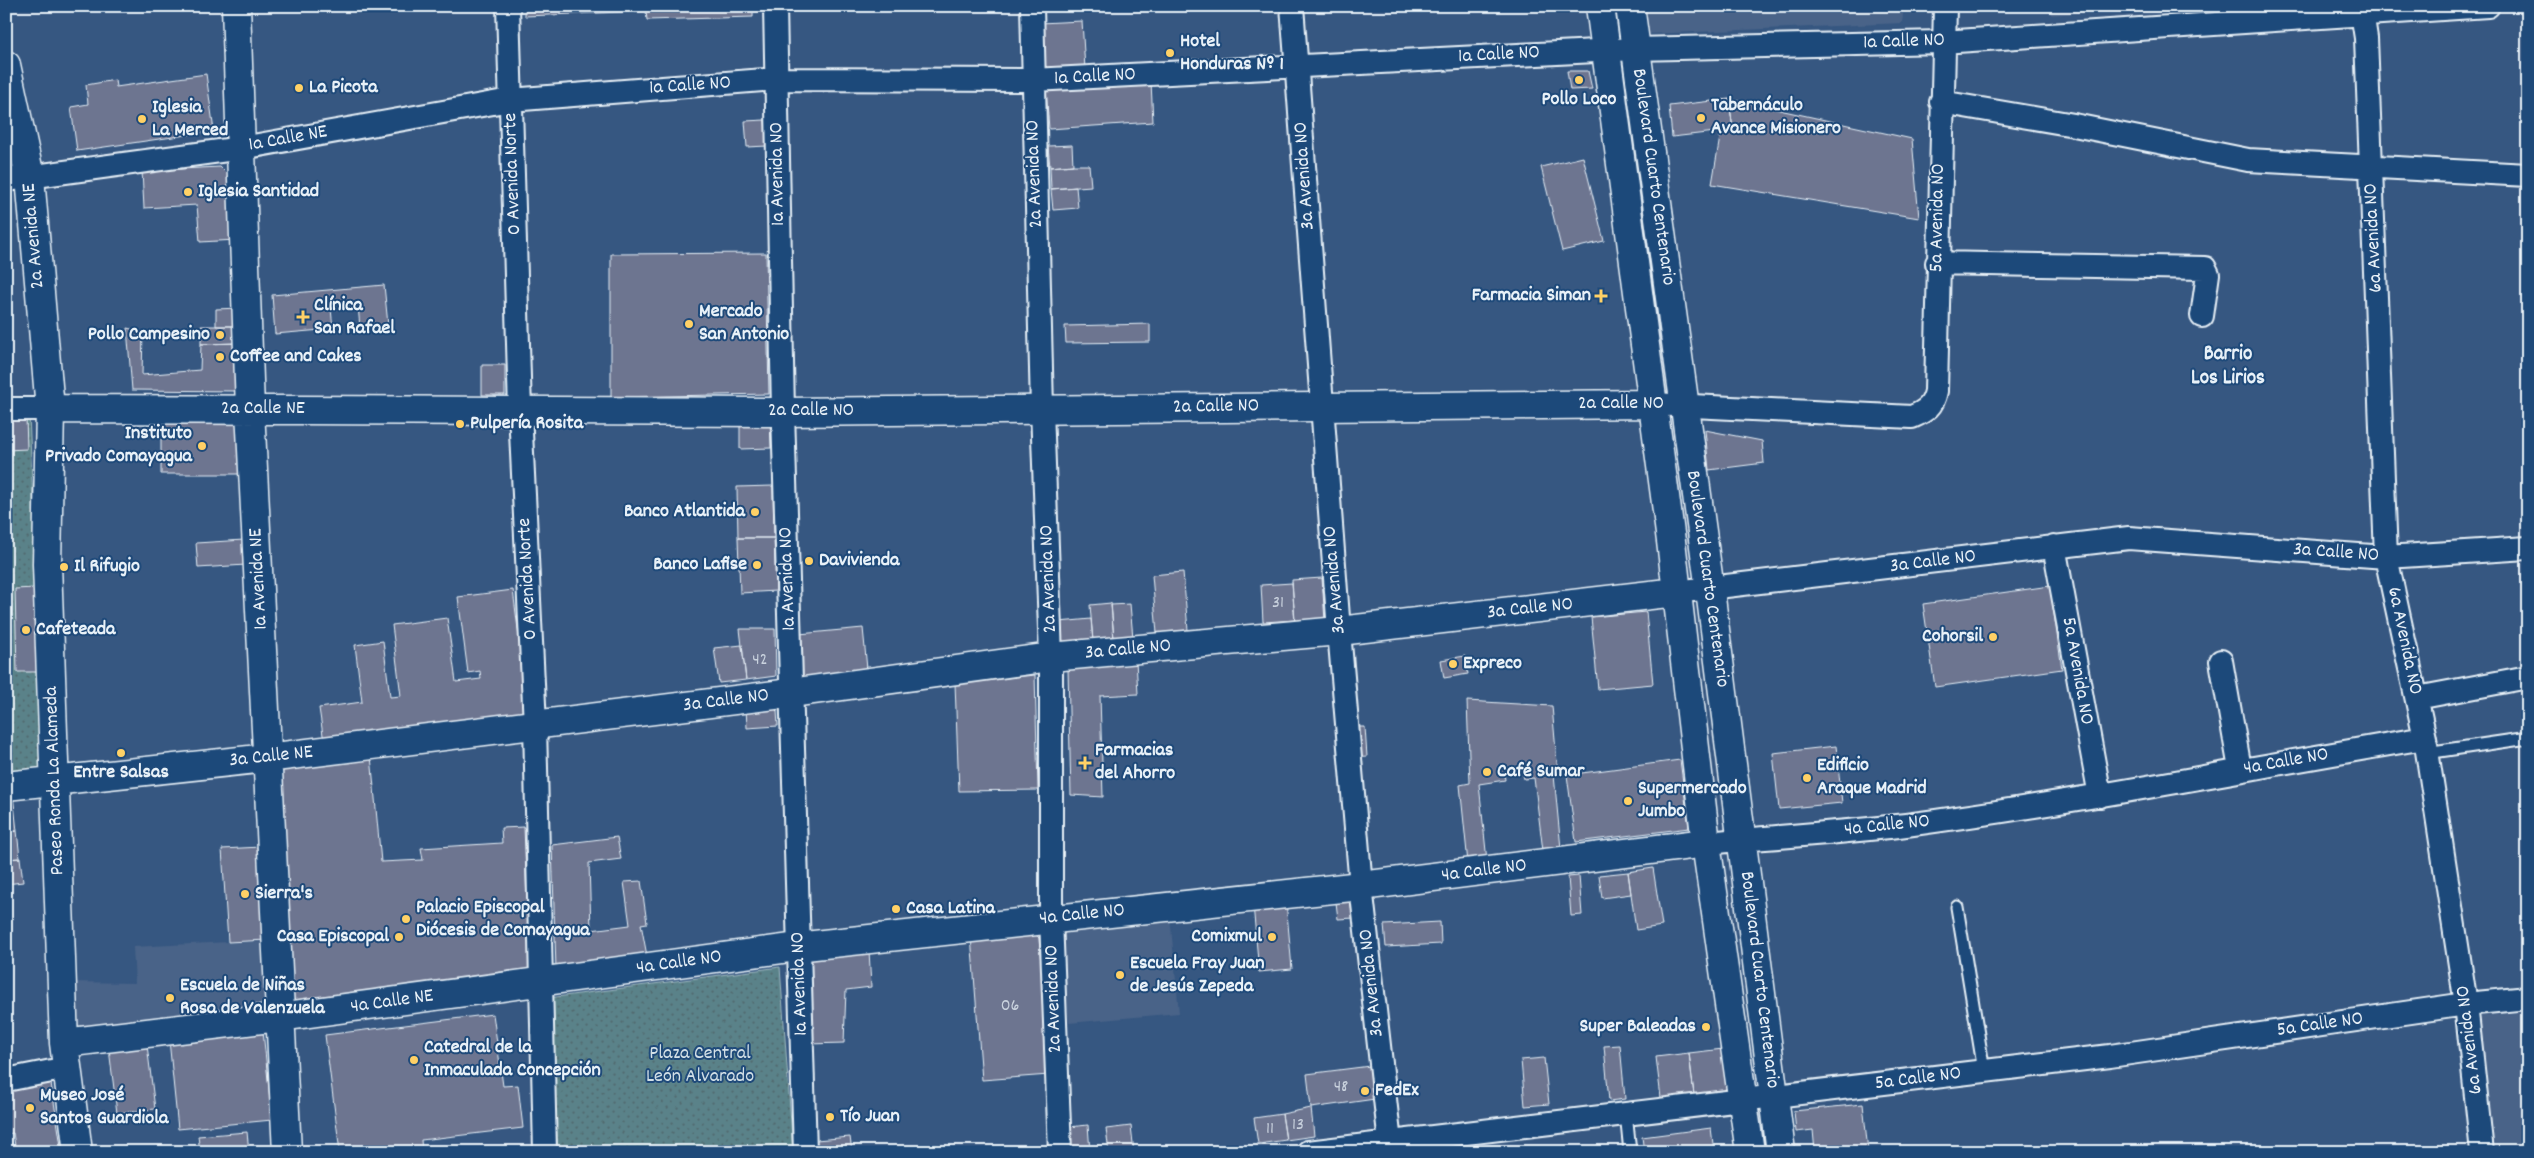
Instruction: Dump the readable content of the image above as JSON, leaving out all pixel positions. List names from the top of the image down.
{
  "streets": {
    "street": [
      "1a Calle NO",
      "1a Calle NE",
      "0 Avenida Norte",
      "1a Avenida NO",
      "2a Avenida NO",
      "3a Avenida NO",
      "Boulevard Cuarto Centenario",
      "5a Avenida NO",
      "2a Avenida NE",
      "6a Avenida NO",
      "2a Calle NO",
      "2a Calle NE",
      "3a Calle NO",
      "1a Avenida NE",
      "3a Calle NE",
      "4a Calle NO",
      "Paseo Ronda La Alameda",
      "4a Calle NE",
      "5a Calle NO"
    ]
  },
  "crossings": [
    ["1a Calle NO", "1a Calle NE"],
    ["1a Calle NO", "0 Avenida Norte"],
    ["1a Calle NO", "1a Avenida NO"],
    ["1a Calle NO", "2a Avenida NO"],
    ["1a Calle NO", "3a Avenida NO"],
    ["1a Calle NO", "Boulevard Cuarto Centenario"],
    ["1a Calle NO", "5a Avenida NO"],
    ["1a Calle NO", "6a Avenida NO"],
    ["1a Calle NE", "0 Avenida Norte"],
    ["1a Calle NE", "2a Avenida NE"],
    ["1a Calle NE", "1a Avenida NE"],
    ["0 Avenida Norte", "2a Calle NO"],
    ["0 Avenida Norte", "2a Calle NE"],
    ["0 Avenida Norte", "3a Calle NO"],
    ["0 Avenida Norte", "3a Calle NE"],
    ["0 Avenida Norte", "4a Calle NO"],
    ["0 Avenida Norte", "4a Calle NE"],
    ["1a Avenida NO", "2a Calle NO"],
    ["1a Avenida NO", "3a Calle NO"],
    ["1a Avenida NO", "4a Calle NO"],
    ["2a Avenida NO", "2a Calle NO"],
    ["2a Avenida NO", "3a Calle NO"],
    ["2a Avenida NO", "4a Calle NO"],
    ["3a Avenida NO", "2a Calle NO"],
    ["3a Avenida NO", "3a Calle NO"],
    ["3a Avenida NO", "4a Calle NO"],
    ["3a Avenida NO", "5a Calle NO"],
    ["Boulevard Cuarto Centenario", "2a Calle NO"],
    ["Boulevard Cuarto Centenario", "3a Calle NO"],
    ["Boulevard Cuarto Centenario", "4a Calle NO"],
    ["Boulevard Cuarto Centenario", "5a Calle NO"],
    ["5a Avenida NO", "2a Calle NO"],
    ["5a Avenida NO", "3a Calle NO"],
    ["5a Avenida NO", "4a Calle NO"],
    ["2a Avenida NE", "2a Calle NE"],
    ["2a Avenida NE", "Paseo Ronda La Alameda"],
    ["6a Avenida NO", "3a Calle NO"],
    ["6a Avenida NO", "4a Calle NO"],
    ["6a Avenida NO", "5a Calle NO"],
    ["2a Calle NO", "2a Calle NE"],
    ["2a Calle NE", "1a Avenida NE"],
    ["2a Calle NE", "Paseo Ronda La Alameda"],
    ["3a Calle NO", "3a Calle NE"],
    ["1a Avenida NE", "3a Calle NE"],
    ["1a Avenida NE", "4a Calle NE"],
    ["3a Calle NE", "Paseo Ronda La Alameda"],
    ["4a Calle NO", "4a Calle NE"],
    ["Paseo Ronda La Alameda", "4a Calle NE"]
  ],
  "districts": ["Barrio Los Lirios"],
  "parks": ["Plaza Central León Alvarado"],
  "places": {
    "other": [
      "Hotel Honduras Nº 1",
      "Pollo Loco",
      "La Picota",
      "Tabernáculo Avance Misionero",
      "Iglesia La Merced",
      "Iglesia Santidad",
      "Mercado San Antonio",
      "Pollo Campesino",
      "Coffee and Cakes",
      "Pulpería Rosita",
      "Instituto Privado Comayagua",
      "Banco Atlantida",
      "Davivienda",
      "Banco Lafise",
      "Il Rifugio",
      "Cafeteada",
      "Cohorsil",
      "Expreco",
      "Entre Salsas",
      "Café Sumar",
      "Edificio Araque Madrid",
      "Supermercado Jumbo",
      "Sierra's",
      "Casa Latina",
      "Palacio Episcopal Diócesis de Comayagua",
      "Casa Episcopal",
      "Comixmul",
      "Escuela Fray Juan de Jesús Zepeda",
      "Escuela de Niñas Rosa de Valenzuela",
      "Super Baleadas",
      "Catedral de la Inmaculada Concepción",
      "FedEx",
      "Museo José Santos Guardiola",
      "Tío Juan"
    ],
    "health": ["Farmacia Siman", "Clínica San Rafael", "Farmacias del Ahorro"]
  },
  "house_numbers": [
    "31",
    "42",
    "06",
    "48",
    "13",
    "11"
  ]
}
